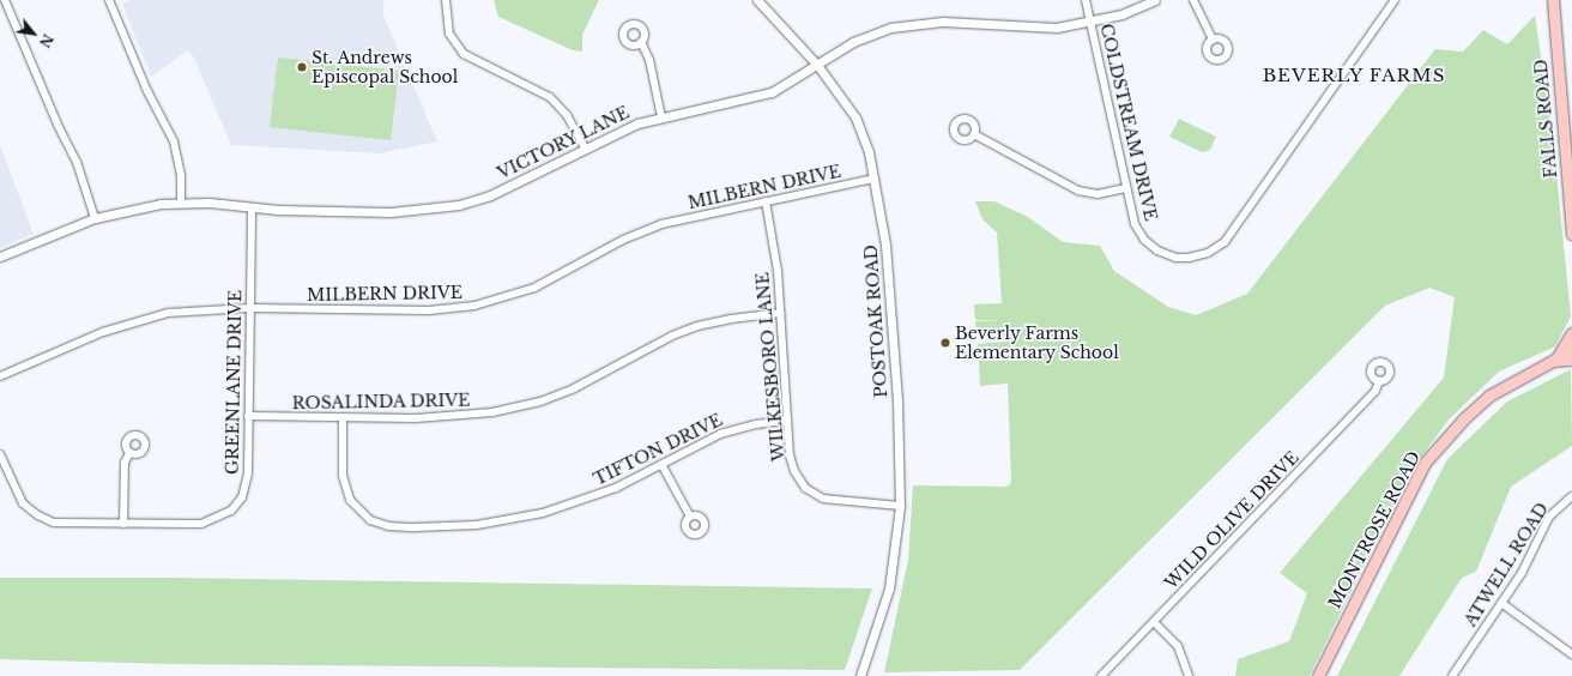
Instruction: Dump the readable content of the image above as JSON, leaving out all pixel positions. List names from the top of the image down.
{
  "streets": {
    "main road": ["FALLS ROAD", "MONTROSE ROAD"],
    "street": [
      "COLDSTREAM DRIVE",
      "VICTORY LANE",
      "MILBERN DRIVE",
      "POSTOAK ROAD",
      "WILKESBORO LANE",
      "GREENLANE DRIVE",
      "ROSALINDA DRIVE",
      "TIFTON DRIVE",
      "WILD OLIVE DRIVE",
      "ATWELL ROAD"
    ]
  },
  "crossings": [
    ["COLDSTREAM DRIVE", "VICTORY LANE"],
    ["VICTORY LANE", "POSTOAK ROAD"],
    ["VICTORY LANE", "GREENLANE DRIVE"],
    ["MILBERN DRIVE", "POSTOAK ROAD"],
    ["MILBERN DRIVE", "WILKESBORO LANE"],
    ["MILBERN DRIVE", "GREENLANE DRIVE"],
    ["POSTOAK ROAD", "WILKESBORO LANE"],
    ["WILKESBORO LANE", "ROSALINDA DRIVE"],
    ["WILKESBORO LANE", "TIFTON DRIVE"],
    ["GREENLANE DRIVE", "ROSALINDA DRIVE"],
    ["ROSALINDA DRIVE", "TIFTON DRIVE"]
  ],
  "districts": ["BEVERLY FARMS"],
  "places": ["St. Andrews Episcopal School", "Beverly Farms Elementary School"],
  "north": "bottom right"
}
